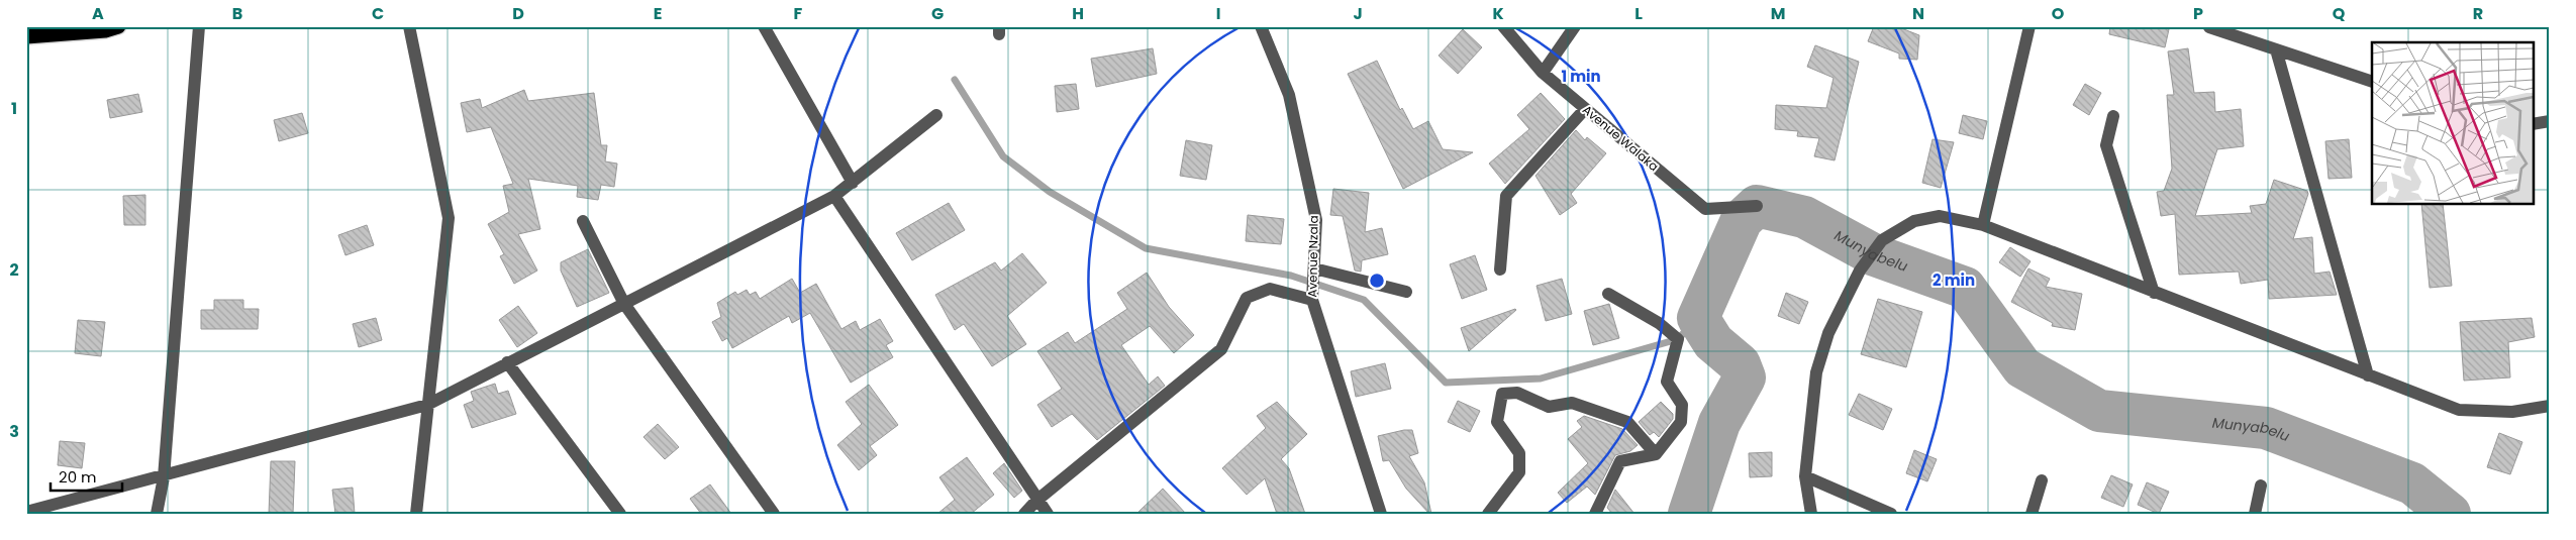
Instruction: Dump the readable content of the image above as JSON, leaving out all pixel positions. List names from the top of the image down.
{
  "streets": {
    "street": ["Avenue Walaka", "Avenue Nzala"]
  },
  "water": ["Munyabelu"],
  "scale_bar": "20 m",
  "grid": {
    "columns": [
      "A",
      "B",
      "C",
      "D",
      "E",
      "F",
      "G",
      "H",
      "I",
      "J",
      "K",
      "L",
      "M",
      "N",
      "O",
      "P",
      "Q",
      "R"
    ],
    "rows": ["1", "2", "3"]
  },
  "rings": ["1 min", "2 min"]
}
